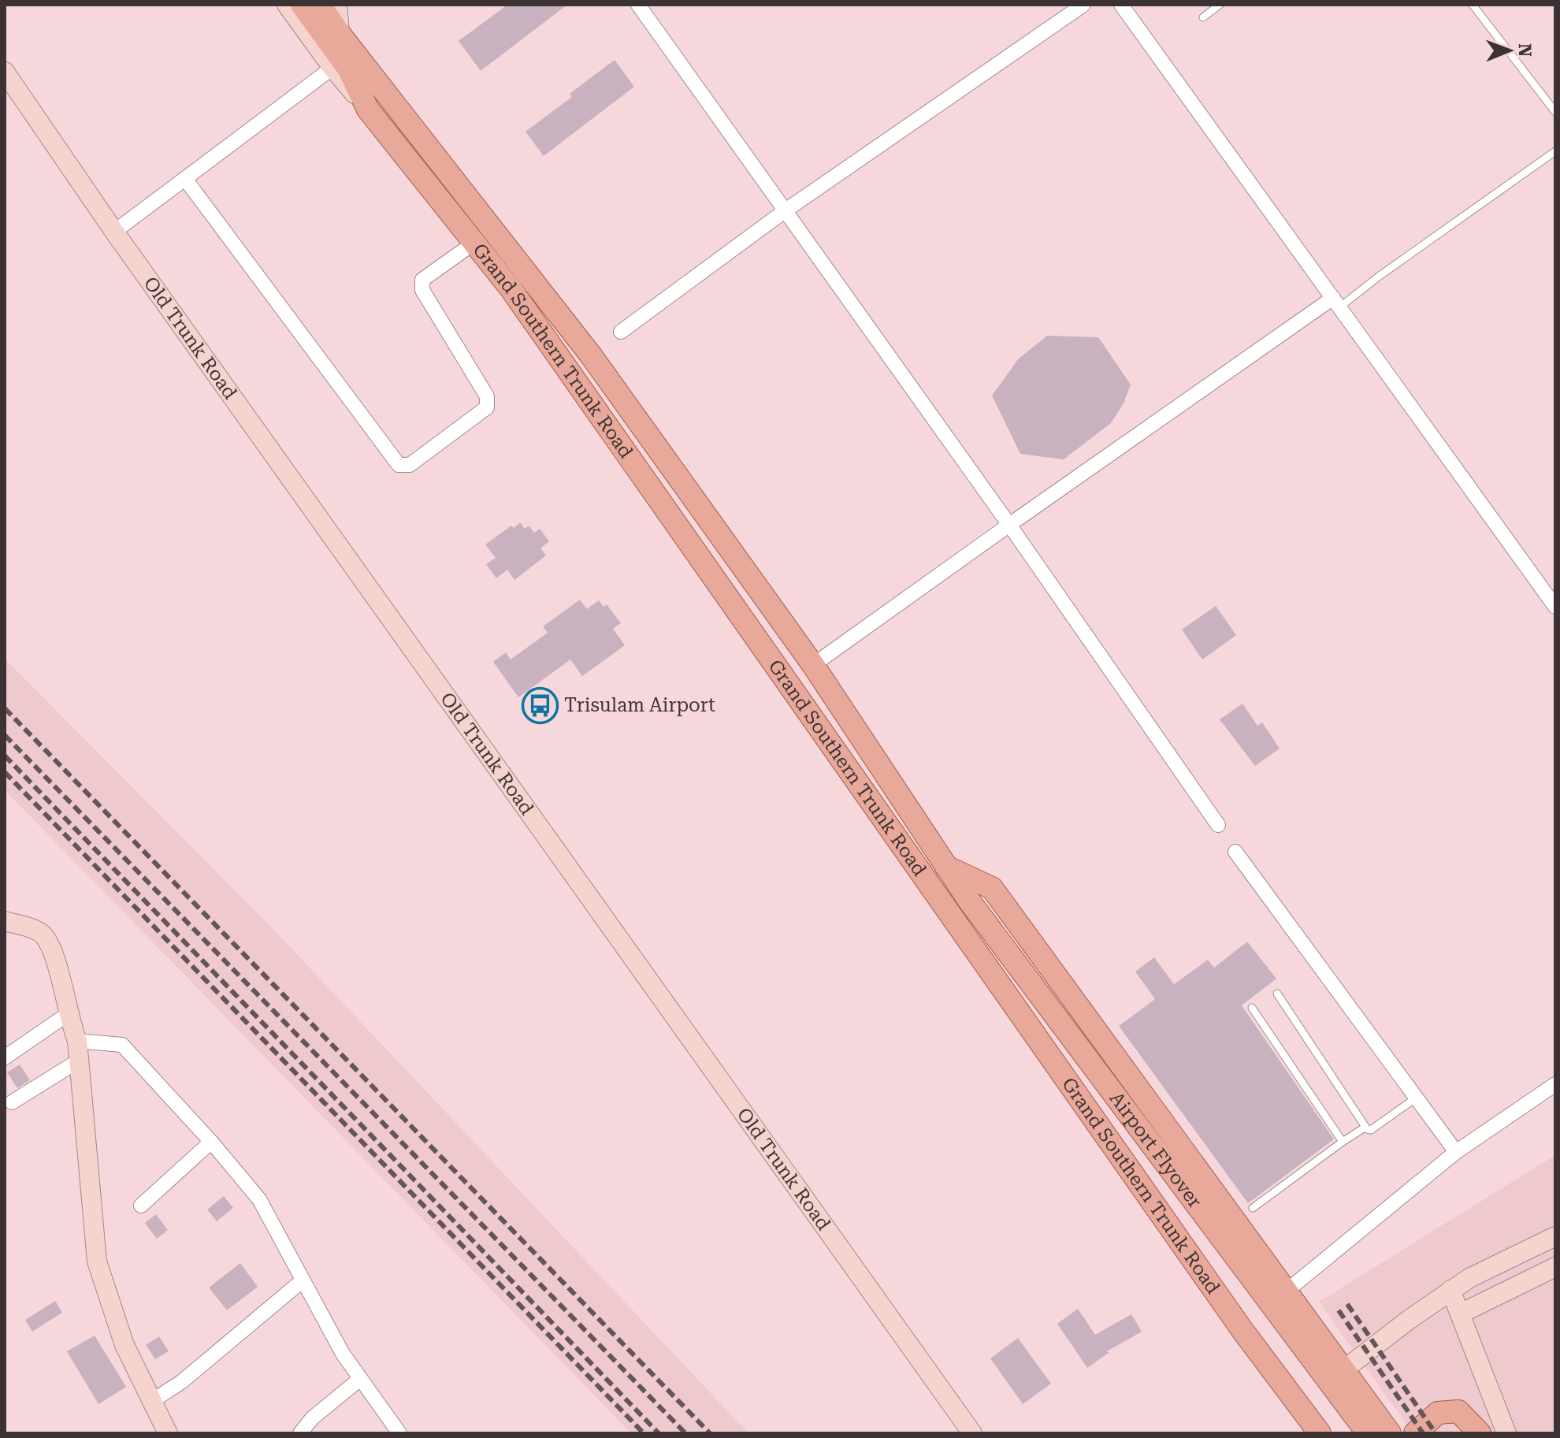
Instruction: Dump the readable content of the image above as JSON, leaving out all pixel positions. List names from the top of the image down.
{
  "streets": {
    "main road": ["Grand Southern Trunk Road", "Airport Flyover"],
    "street": ["Old Trunk Road"]
  },
  "crossings": [
    ["Grand Southern Trunk Road", "Airport Flyover"]
  ],
  "places": {
    "bus stop": ["Trisulam Airport"]
  },
  "north": "right"
}
